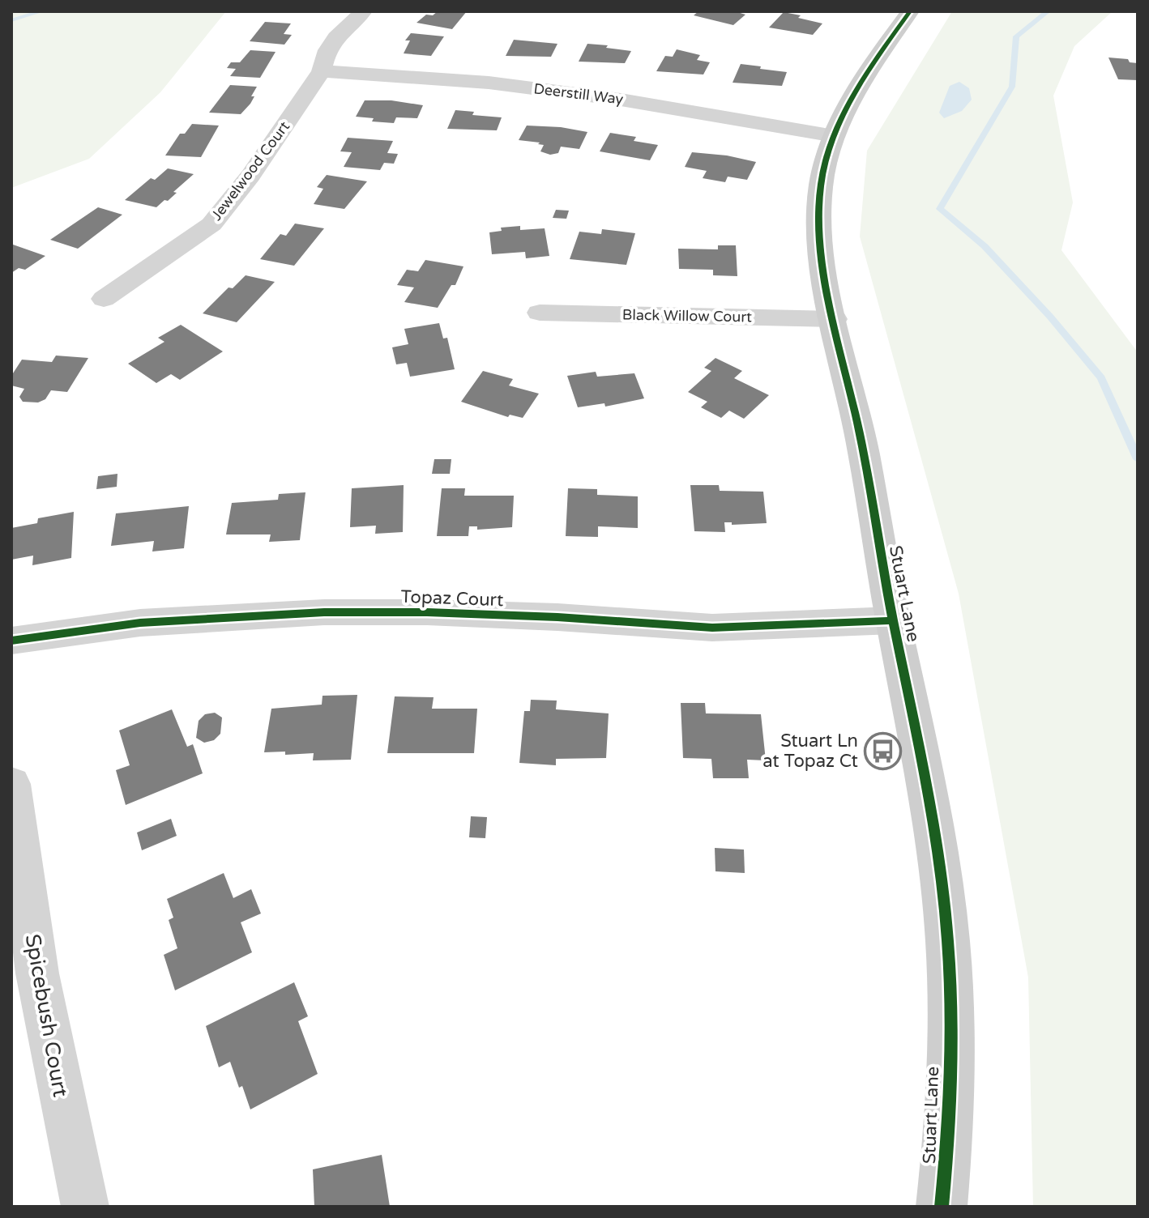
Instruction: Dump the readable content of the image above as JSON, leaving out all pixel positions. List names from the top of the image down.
{
  "streets": {
    "street": [
      "Deerstill Way",
      "Jewelwood Court",
      "Black Willow Court",
      "Stuart Lane",
      "Topaz Court",
      "Spicebush Court"
    ]
  },
  "crossings": [
    ["Deerstill Way", "Jewelwood Court"],
    ["Deerstill Way", "Stuart Lane"],
    ["Black Willow Court", "Stuart Lane"],
    ["Stuart Lane", "Topaz Court"]
  ],
  "places": {
    "bus stop": ["Stuart Ln at Topaz Ct"]
  }
}
